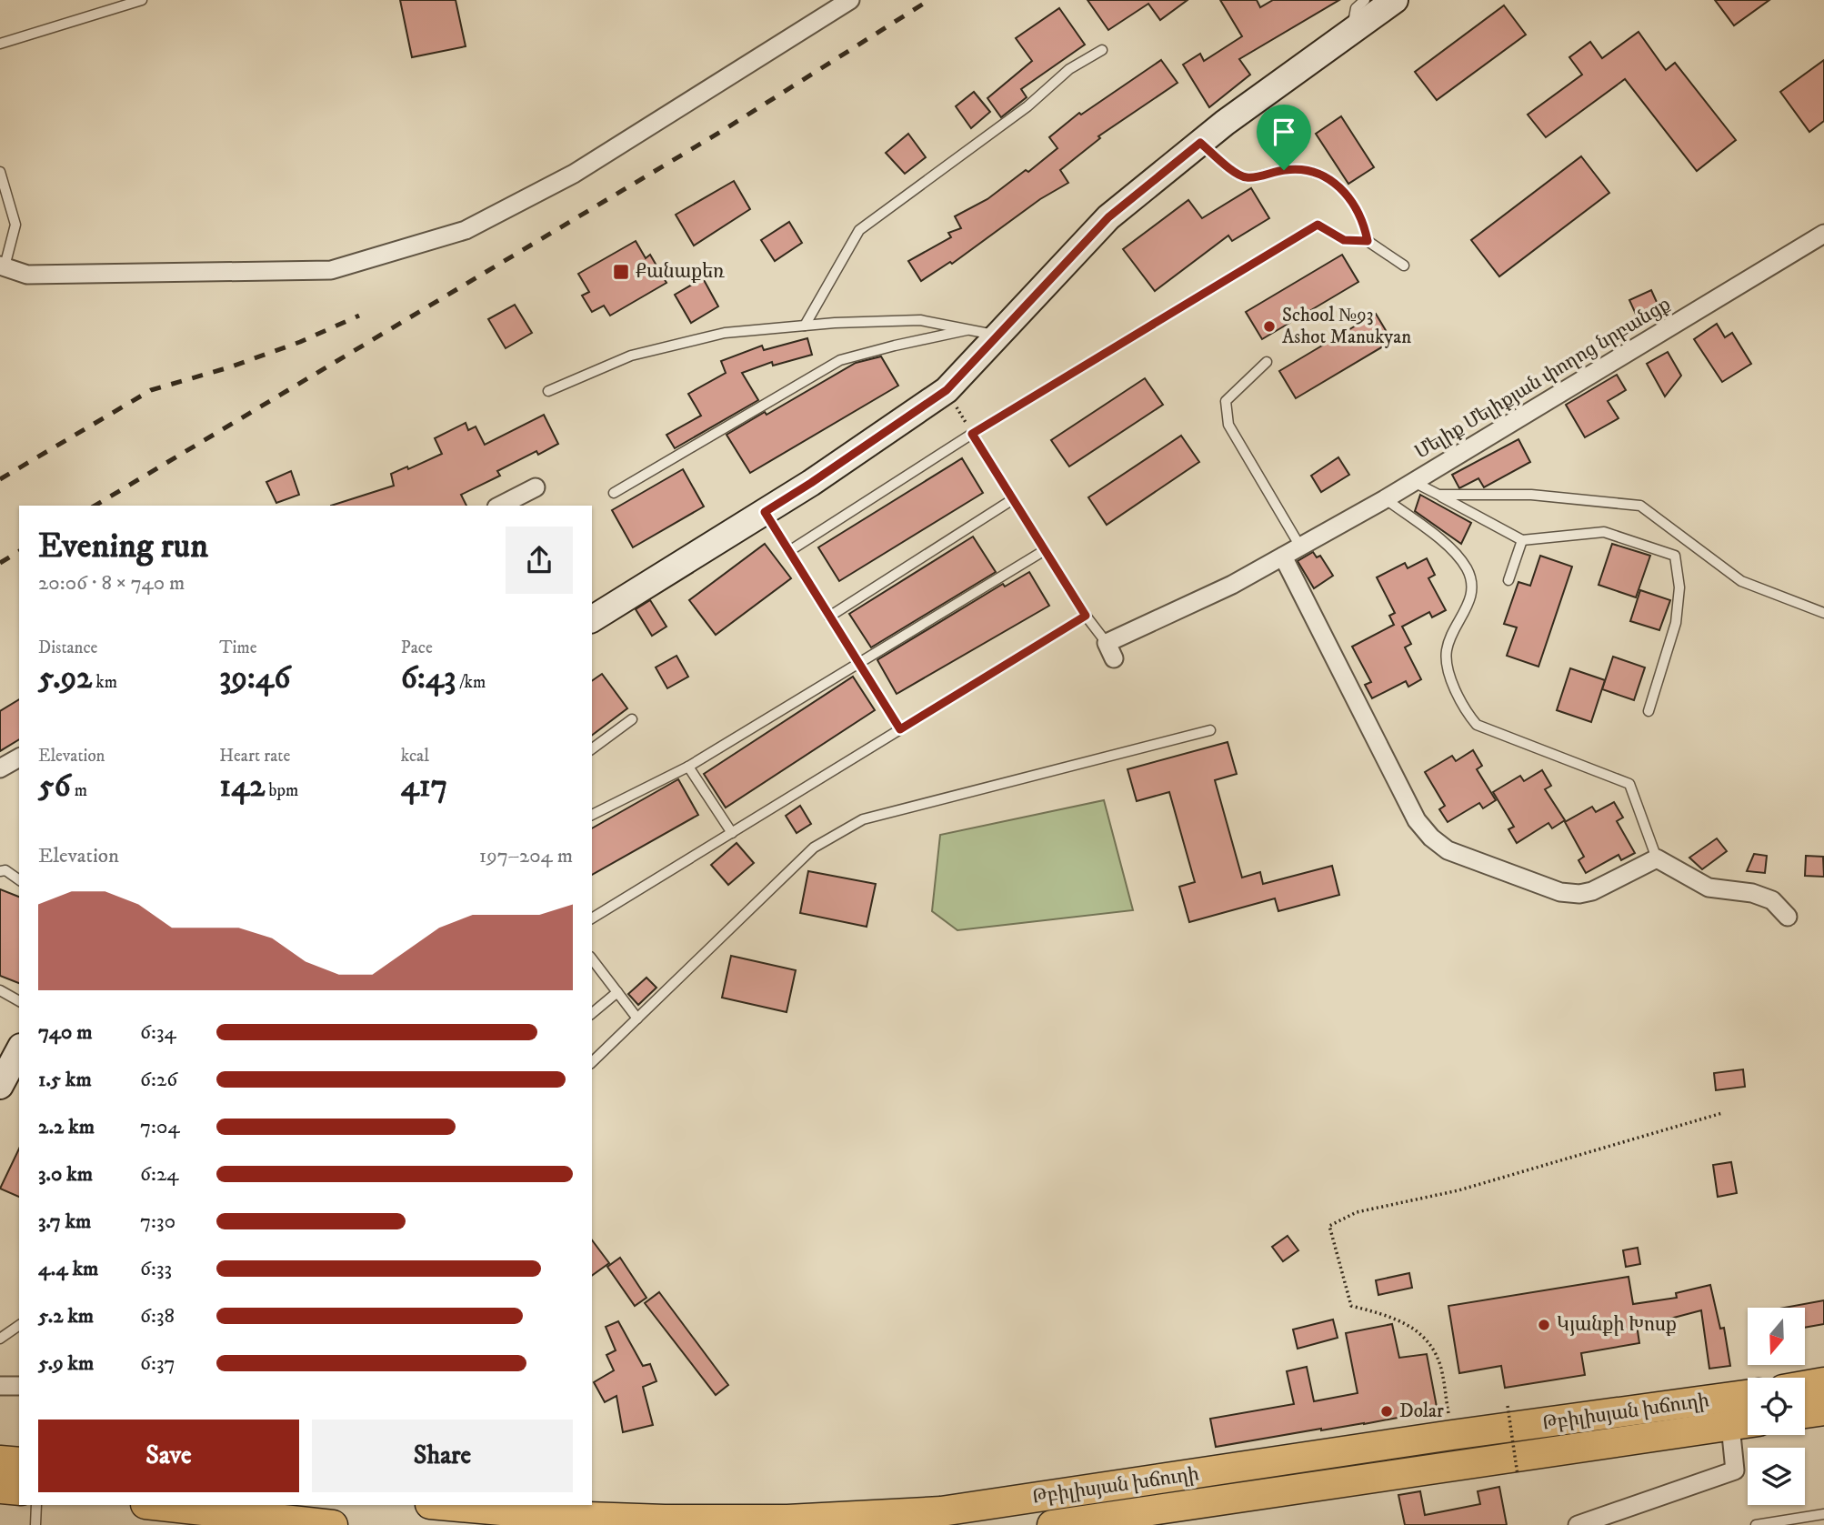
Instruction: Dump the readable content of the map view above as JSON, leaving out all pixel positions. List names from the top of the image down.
{
  "streets": {
    "main road": ["Թբիլիսյան խճուղի"],
    "street": ["Մելիք Մելիքյան փողոց նրբանցք"]
  },
  "places": {
    "transit": ["Քանաքեռ"],
    "other": ["School №93 Ashot Manukyan", "Կյանքի Խոսք", "Dolar"]
  },
  "north": "bottom",
  "page": {
    "heading": ["Evening run", "20:06 · 8 × 740 m"],
    "stats": [
      ["Distance", "5.92 km"],
      ["Time", "39:46"],
      ["Pace", "6:43 /km"],
      ["Elevation", "56 m"],
      ["Heart rate", "142 bpm"],
      ["kcal", "417"]
    ],
    "chart": ["Elevation", "197–204 m"],
    "list": [
      {
        "name": "740 m",
        "note": "6:34"
      },
      {
        "name": "1.5 km",
        "note": "6:26"
      },
      {
        "name": "2.2 km",
        "note": "7:04"
      },
      {
        "name": "3.0 km",
        "note": "6:24"
      },
      {
        "name": "3.7 km",
        "note": "7:30"
      },
      {
        "name": "4.4 km",
        "note": "6:33"
      },
      {
        "name": "5.2 km",
        "note": "6:38"
      },
      {
        "name": "5.9 km",
        "note": "6:37"
      }
    ],
    "buttons": ["Save", "Share"]
  }
}
